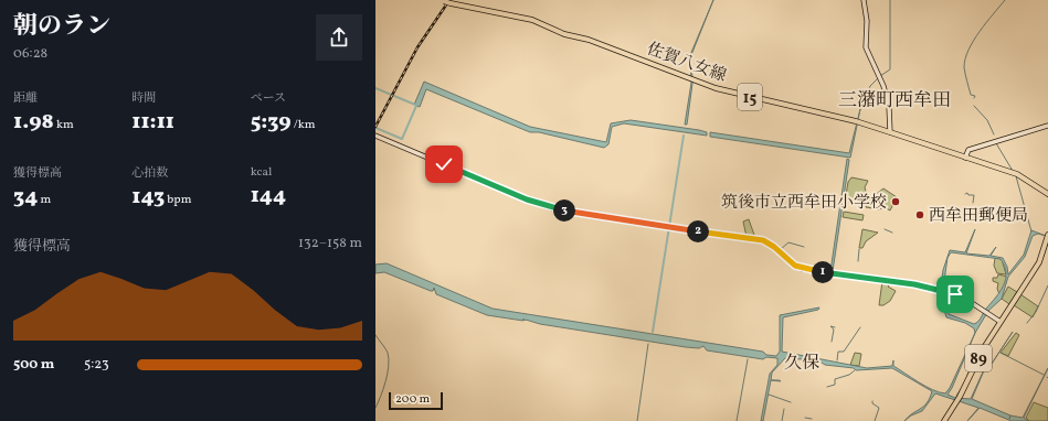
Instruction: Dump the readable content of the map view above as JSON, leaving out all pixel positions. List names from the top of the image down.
{
  "streets": {
    "main road": ["佐賀八女線", "15", "89"]
  },
  "districts": ["三潴町西牟田", "久保"],
  "places": ["筑後市立西牟田小学校", "西牟田郵便局"],
  "scale_bar": "200 m",
  "page": {
    "heading": ["朝のラン", "06:28"],
    "stats": [
      ["距離", "1.98 km"],
      ["時間", "11:11"],
      ["ペース", "5:39 /km"],
      ["獲得標高", "34 m"],
      ["心拍数", "143 bpm"],
      ["kcal", "144"]
    ],
    "pins": ["3", "2", "1"],
    "chart": ["獲得標高", "132–158 m"],
    "list": [
      {
        "name": "500 m",
        "note": "5:23"
      }
    ],
    "scale": "200 m"
  }
}
